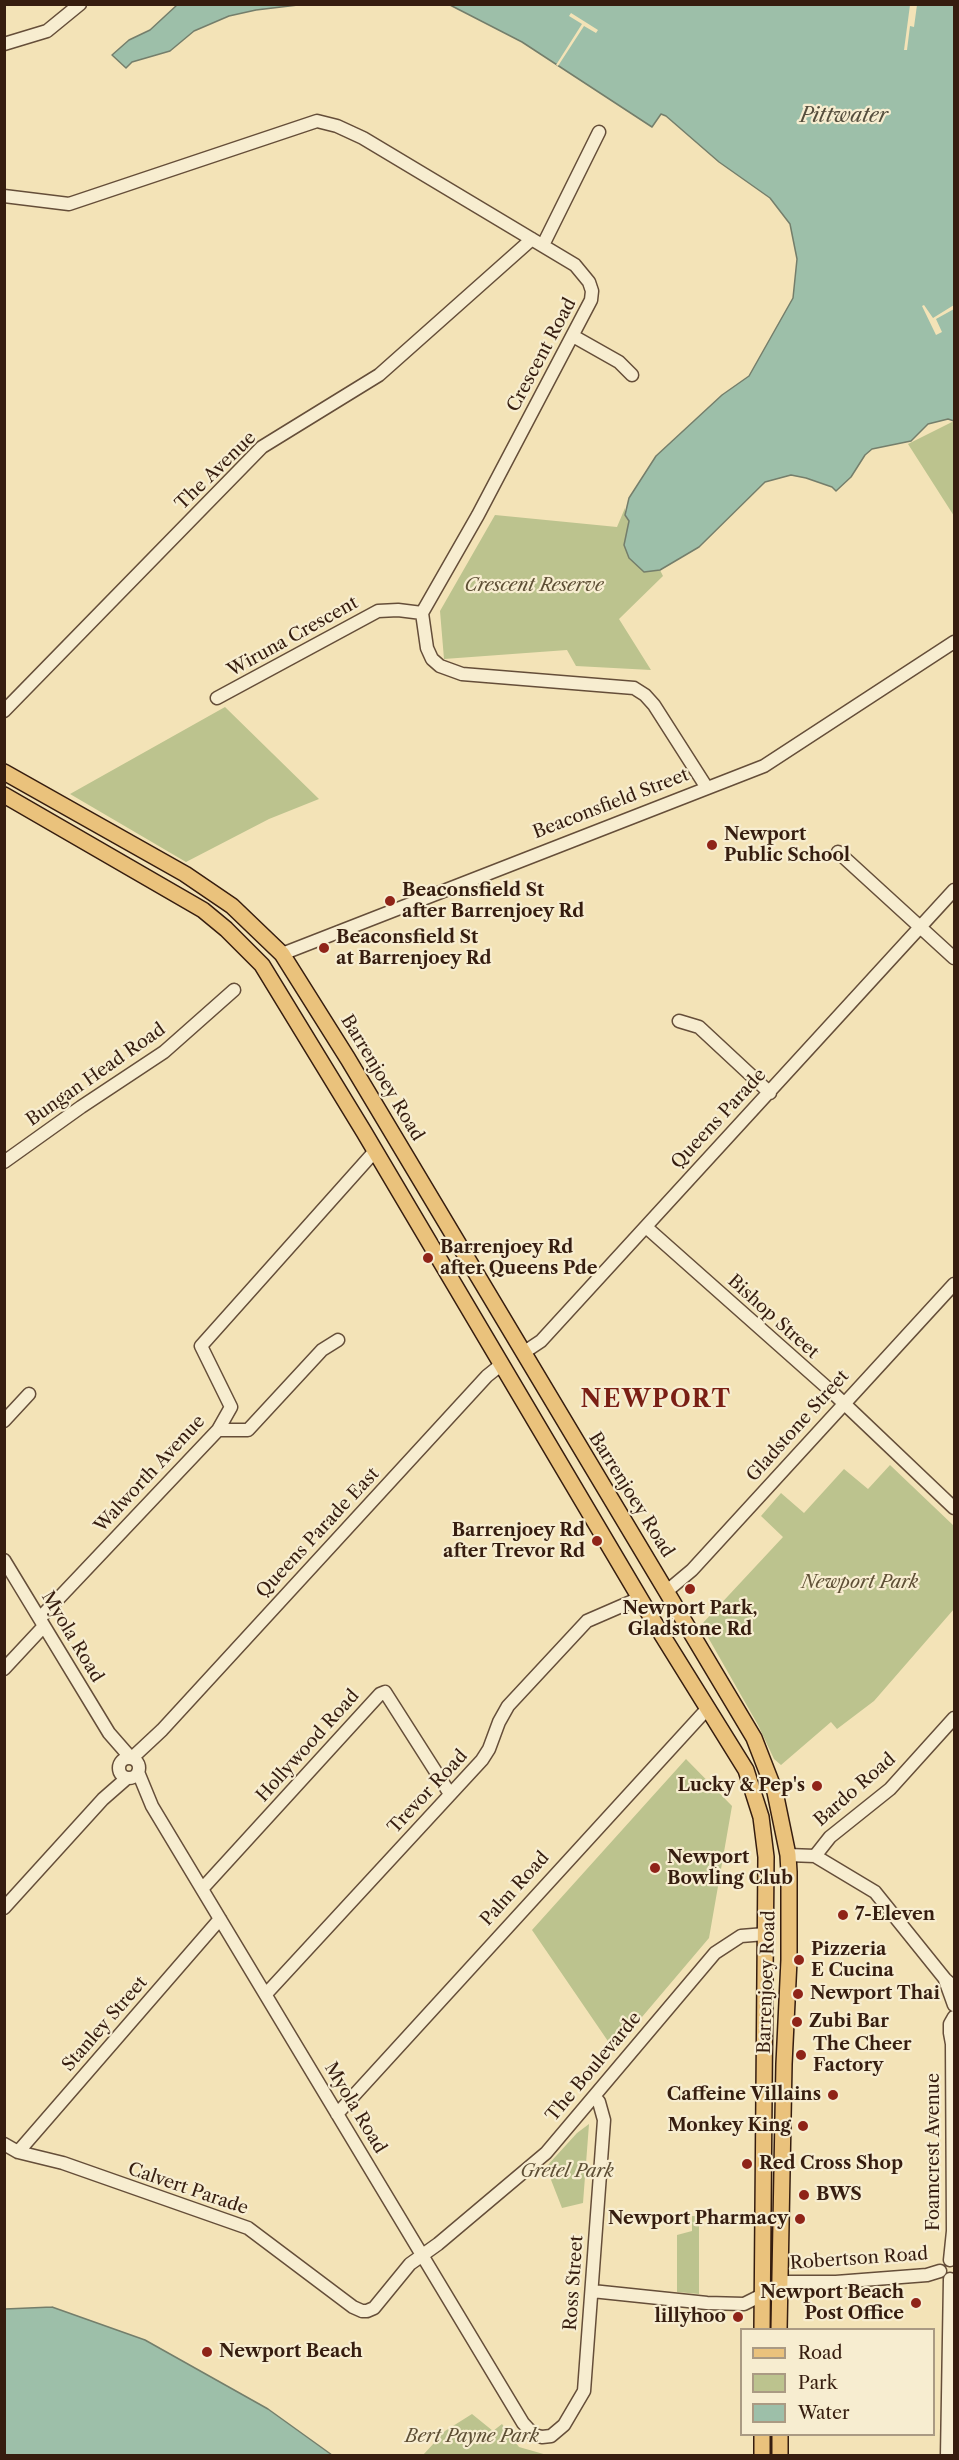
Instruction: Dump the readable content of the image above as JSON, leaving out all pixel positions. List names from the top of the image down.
{
  "streets": {
    "main road": [
      "Beaconsfield Street",
      "Barrenjoey Road",
      "Queens Parade",
      "Bardo Road",
      "Palm Road"
    ],
    "street": [
      "Crescent Road",
      "The Avenue",
      "Wiruna Crescent",
      "Bungan Head Road",
      "Bishop Street",
      "Gladstone Street",
      "Walworth Avenue",
      "Queens Parade East",
      "Myola Road",
      "Hollywood Road",
      "Trevor Road",
      "Stanley Street",
      "The Boulevarde",
      "Foamcrest Avenue",
      "Calvert Parade",
      "Robertson Road",
      "Ross Street"
    ]
  },
  "crossings": [
    ["Crescent Road", "The Avenue"],
    ["Crescent Road", "Wiruna Crescent"],
    ["Beaconsfield Street", "Barrenjoey Road"],
    ["Barrenjoey Road", "Queens Parade"],
    ["Barrenjoey Road", "Gladstone Street"],
    ["Barrenjoey Road", "Walworth Avenue"],
    ["Barrenjoey Road", "Queens Parade East"],
    ["Barrenjoey Road", "Bardo Road"],
    ["Barrenjoey Road", "Trevor Road"],
    ["Barrenjoey Road", "Palm Road"],
    ["Barrenjoey Road", "The Boulevarde"],
    ["Barrenjoey Road", "Robertson Road"],
    ["Queens Parade", "Bishop Street"],
    ["Queens Parade", "Queens Parade East"],
    ["Bishop Street", "Gladstone Street"],
    ["Walworth Avenue", "Myola Road"],
    ["Queens Parade East", "Myola Road"],
    ["Myola Road", "Hollywood Road"],
    ["Myola Road", "Trevor Road"],
    ["Myola Road", "Palm Road"],
    ["Myola Road", "Stanley Street"],
    ["Myola Road", "The Boulevarde"],
    ["Myola Road", "Calvert Parade"],
    ["Myola Road", "Ross Street"],
    ["Hollywood Road", "Trevor Road"],
    ["Stanley Street", "Calvert Parade"],
    ["The Boulevarde", "Calvert Parade"],
    ["The Boulevarde", "Ross Street"]
  ],
  "districts": ["NEWPORT"],
  "water": ["Pittwater"],
  "parks": [
    "Crescent Reserve",
    "Newport Park",
    "Gretel Park",
    "Bert Payne Park"
  ],
  "places": [
    "Newport Public School",
    "Beaconsfield St after Barrenjoey Rd",
    "Beaconsfield St at Barrenjoey Rd",
    "Barrenjoey Rd after Queens Pde",
    "Barrenjoey Rd after Trevor Rd",
    "Newport Park, Gladstone Rd",
    "Lucky & Pep's",
    "Newport Bowling Club",
    "7-Eleven",
    "Pizzeria E Cucina",
    "Newport Thai",
    "Zubi Bar",
    "The Cheer Factory",
    "Caffeine Villains",
    "Monkey King",
    "Red Cross Shop",
    "BWS",
    "Newport Pharmacy",
    "Newport Beach Post Office",
    "lillyhoo",
    "Newport Beach"
  ],
  "legend": ["Road", "Park", "Water"]
}
